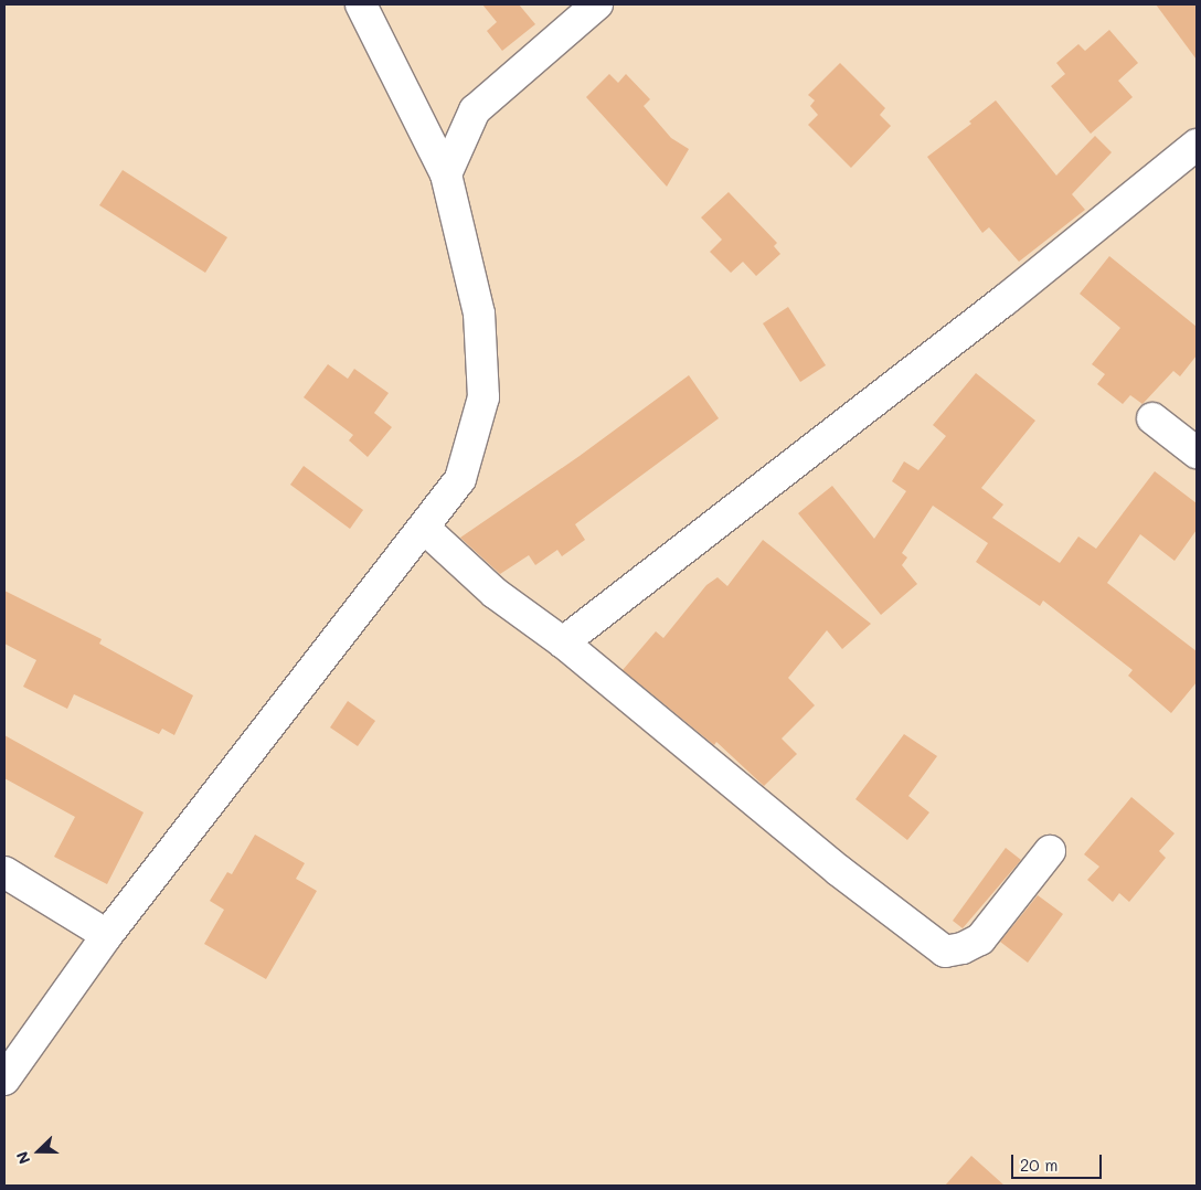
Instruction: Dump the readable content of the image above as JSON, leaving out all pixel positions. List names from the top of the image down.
{
  "scale_bar": "20 m",
  "north": "left"
}
